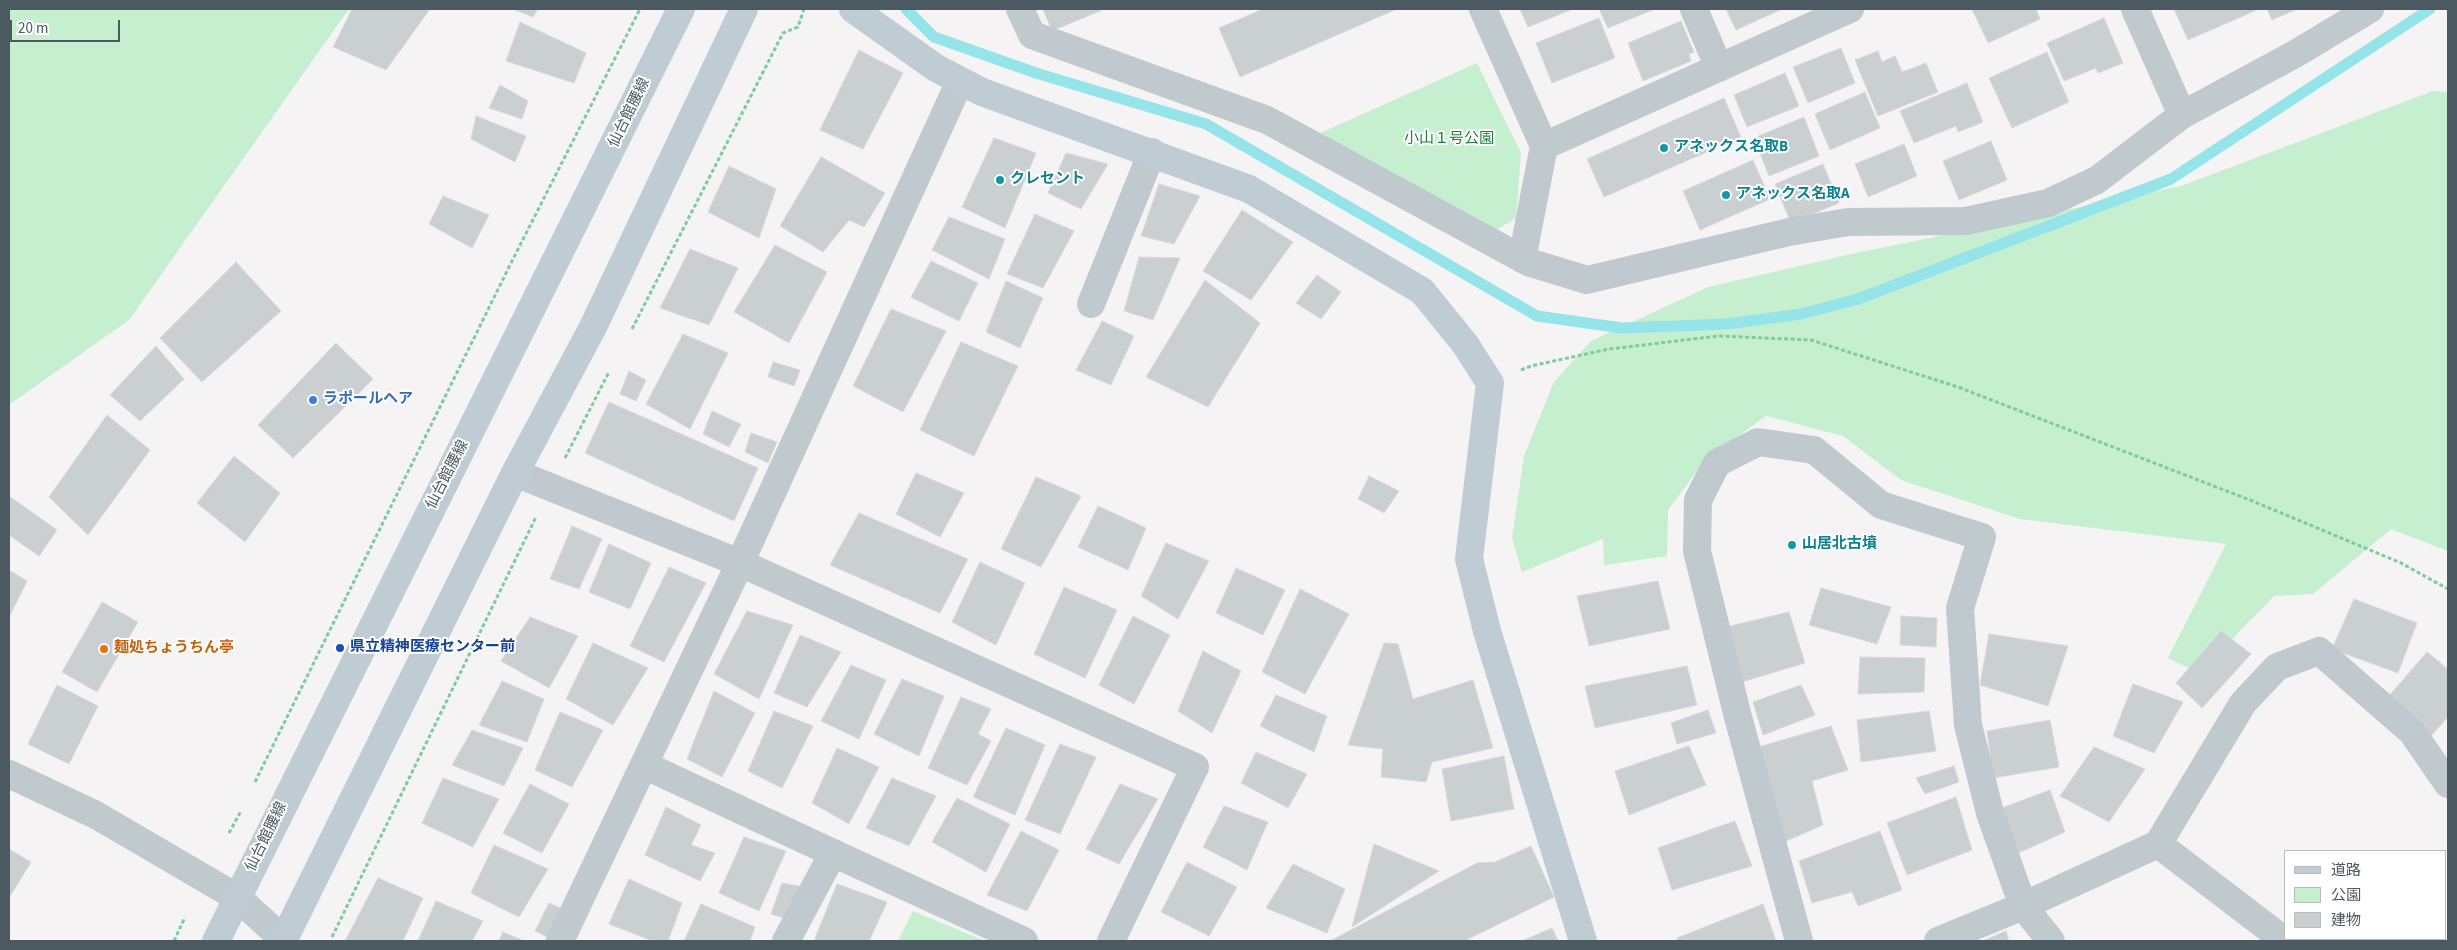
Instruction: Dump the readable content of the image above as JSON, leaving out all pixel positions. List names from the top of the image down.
{
  "streets": {
    "main road": ["仙台館腰線"]
  },
  "parks": ["小山１号公園"],
  "places": [
    "アネックス名取B",
    "クレセント",
    "アネックス名取A",
    "ラポールヘア",
    "山居北古墳",
    "県立精神医療センター前",
    "麺処ちょうちん亭"
  ],
  "legend": ["道路", "公園", "建物"],
  "scale_bar": "20 m"
}
